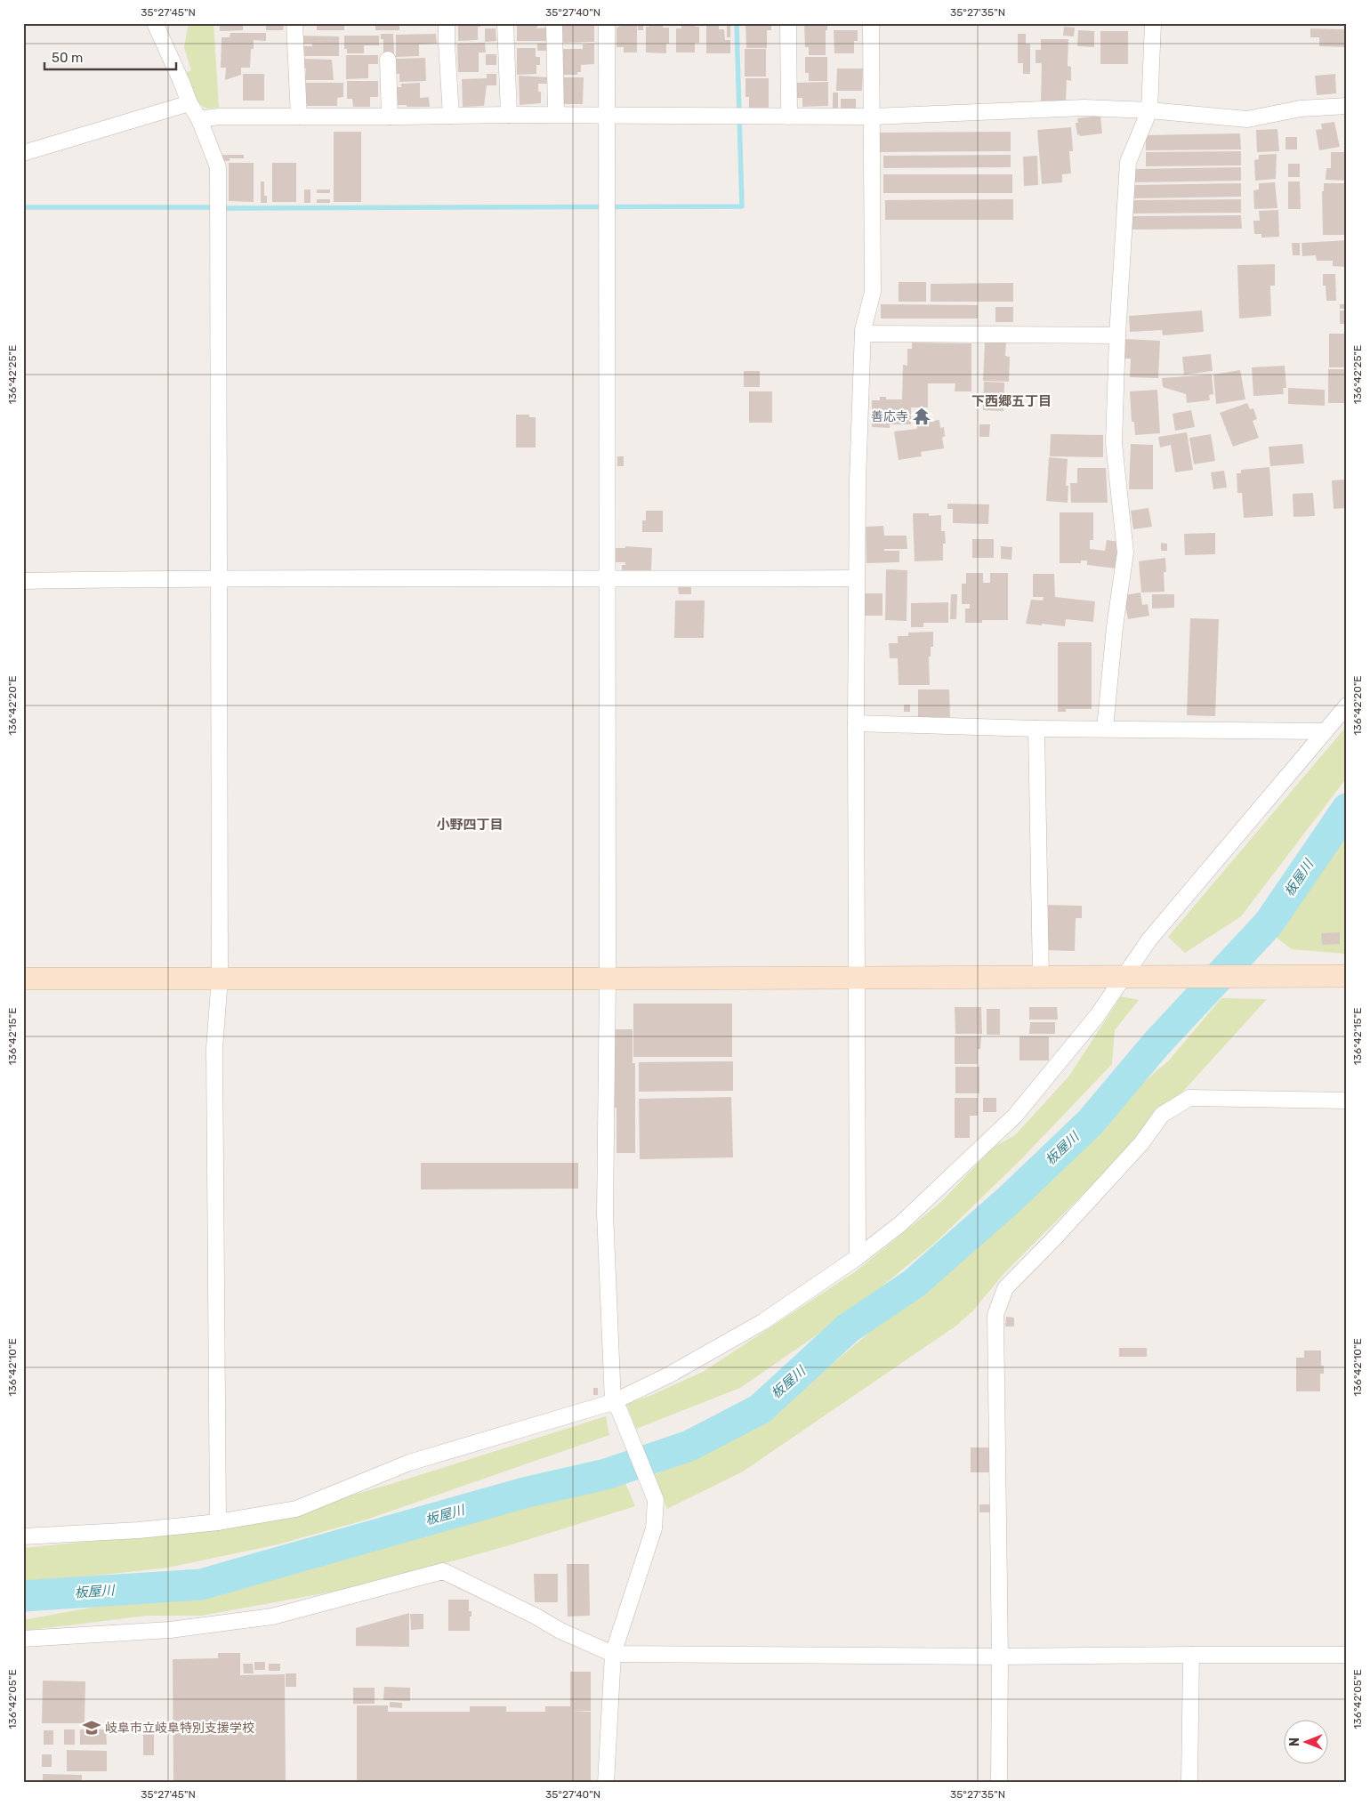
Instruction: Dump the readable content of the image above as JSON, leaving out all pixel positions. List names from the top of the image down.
{
  "districts": ["下西郷五丁目", "小野四丁目"],
  "water": ["板屋川"],
  "places": {
    "temple": ["善応寺"],
    "school or university": ["岐阜市立岐阜特別支援学校"]
  },
  "scale_bar": "50 m",
  "north": "left",
  "coordinates": [
    "35°27'45\"N",
    "35°27'40\"N",
    "35°27'35\"N",
    "136°42'25\"E",
    "136°42'20\"E",
    "136°42'15\"E",
    "136°42'10\"E",
    "136°42'05\"E"
  ]
}
